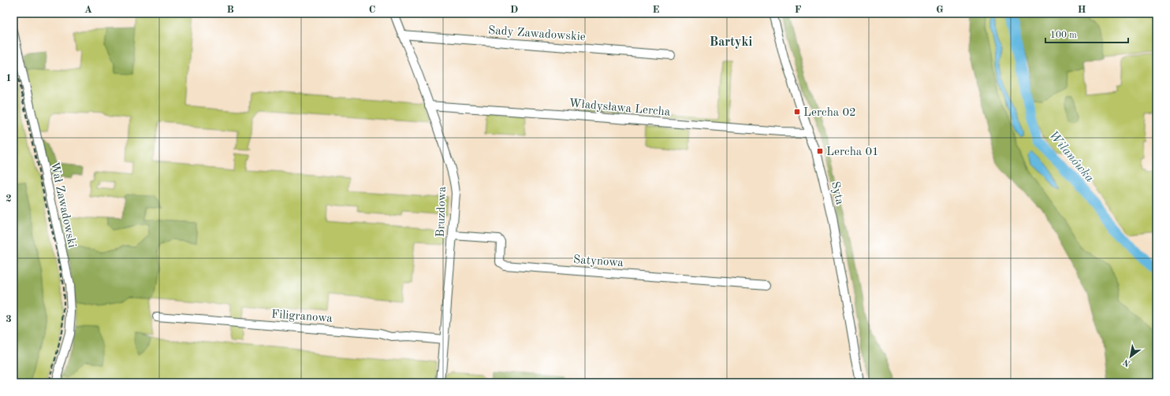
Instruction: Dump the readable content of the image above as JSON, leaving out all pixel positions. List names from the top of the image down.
{
  "streets": {
    "street": [
      "Sady Zawadowskie",
      "Władysława Lercha",
      "Syta",
      "Wał Zawadowski",
      "Bruzdowa",
      "Satynowa",
      "Filigranowa"
    ]
  },
  "crossings": [
    ["Sady Zawadowskie", "Bruzdowa"],
    ["Władysława Lercha", "Syta"],
    ["Władysława Lercha", "Bruzdowa"],
    ["Bruzdowa", "Satynowa"],
    ["Bruzdowa", "Filigranowa"]
  ],
  "districts": ["Bartyki"],
  "water": ["Wilanówka"],
  "places": {
    "transit": ["Lercha 02", "Lercha 01"]
  },
  "scale_bar": "100 m",
  "north": "bottom left",
  "grid": {
    "columns": [
      "A",
      "B",
      "C",
      "D",
      "E",
      "F",
      "G",
      "H"
    ],
    "rows": ["1", "2", "3"]
  }
}
